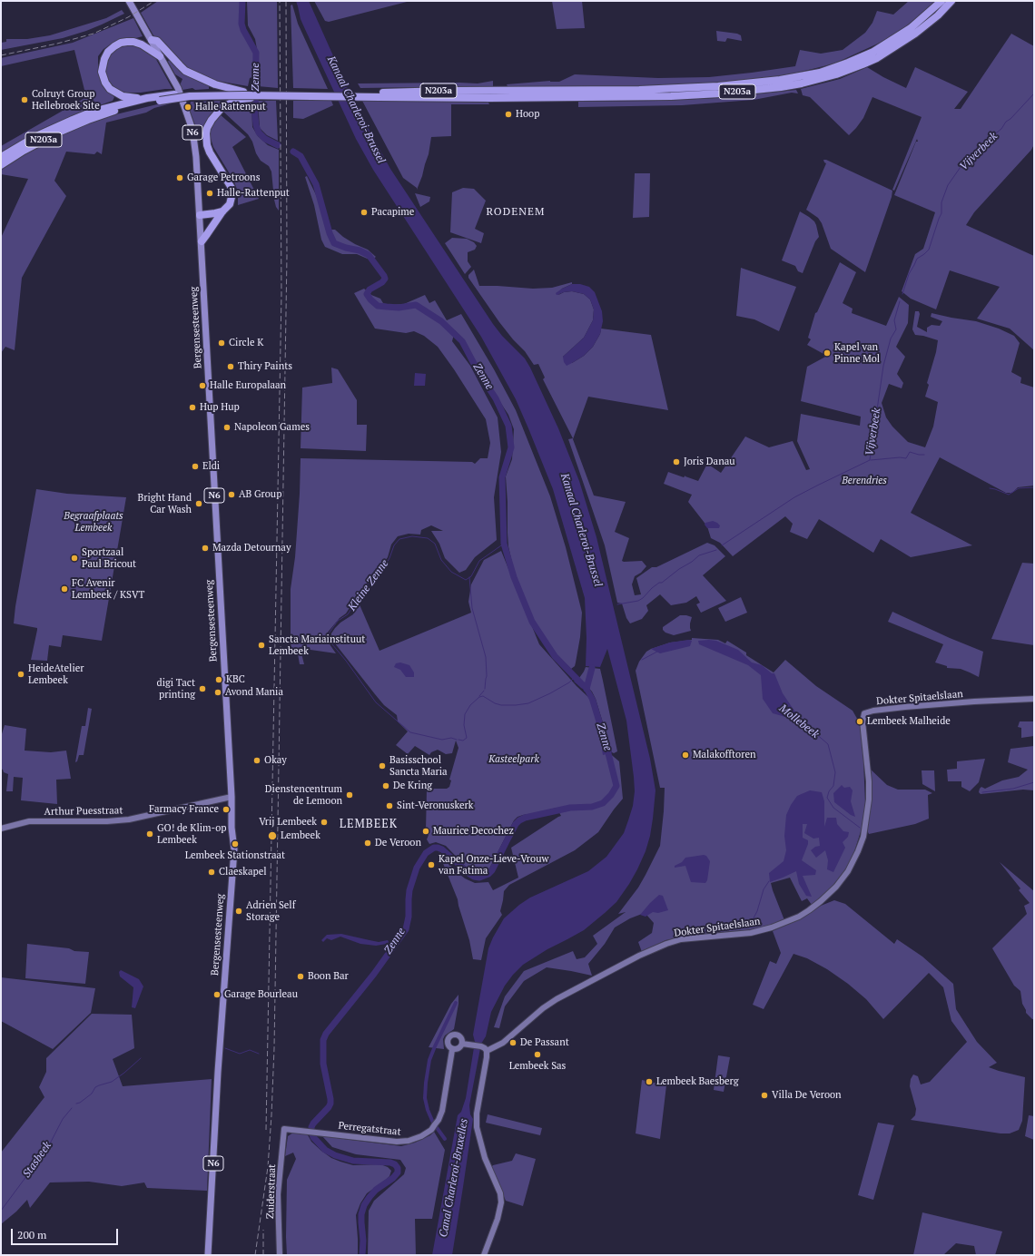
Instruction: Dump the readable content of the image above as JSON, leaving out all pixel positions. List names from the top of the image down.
{
  "streets": {
    "highway": ["N203a"],
    "main road": ["N6", "Bergensesteenweg"],
    "street": [
      "Dokter Spitaelslaan",
      "Arthur Puesstraat",
      "Perregatstraat",
      "Zuiderstraat"
    ]
  },
  "crossings": [
    ["Bergensesteenweg", "Arthur Puesstraat"],
    ["Perregatstraat", "Zuiderstraat"]
  ],
  "districts": ["RODENEM", "LEMBEEK"],
  "water": [
    "Zenne",
    "Kanaal Charleroi-Brussel",
    "Vijverbeek",
    "Kleine Zenne",
    "Mollebeek",
    "Stasbeek",
    "Canal Charleroi-Bruxelles"
  ],
  "parks": ["Berendries", "Begraafplaats Lembeek", "Kasteelpark"],
  "places": [
    "Colruyt Group Hellebroek Site",
    "Halle Rattenput",
    "Hoop",
    "Garage Petroons",
    "Halle-Rattenput",
    "Pacapime",
    "Circle K",
    "Kapel van Pinne Mol",
    "Thiry Paints",
    "Halle Europalaan",
    "Hup Hup",
    "Napoleon Games",
    "Joris Danau",
    "Eldi",
    "AB Group",
    "Bright Hand Car Wash",
    "Mazda Detournay",
    "Sportzaal Paul Bricout",
    "FC Avenir Lembeek / KSVT",
    "Sancta Mariainstituut Lembeek",
    "HeideAtelier Lembeek",
    "KBC",
    "digi Tact printing",
    "Avond Mania",
    "Lembeek Malheide",
    "Malakofftoren",
    "Okay",
    "Basisschool Sancta Maria",
    "De Kring",
    "Dienstencentrum de Lemoon",
    "Sint-Veronuskerk",
    "Farmacy France",
    "Vrij Lembeek",
    "Maurice Decochez",
    "GO! de Klim-op Lembeek",
    "Lembeek",
    "De Veroon",
    "Lembeek Stationstraat",
    "Kapel Onze-Lieve-Vrouw van Fatima",
    "Claeskapel",
    "Adrien Self Storage",
    "Boon Bar",
    "Garage Bourleau",
    "De Passant",
    "Lembeek Sas",
    "Lembeek Baesberg",
    "Villa De Veroon"
  ],
  "scale_bar": "200 m"
}
